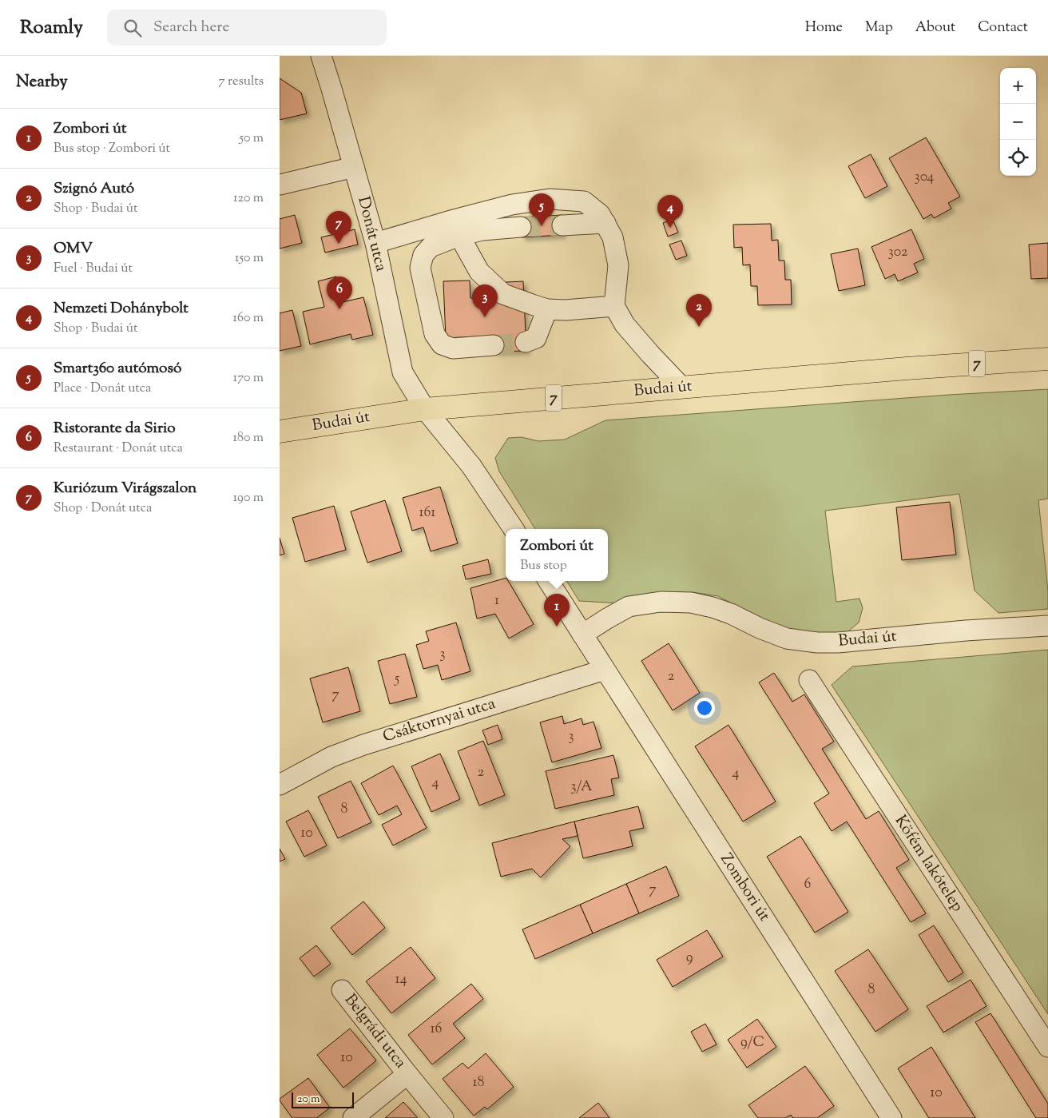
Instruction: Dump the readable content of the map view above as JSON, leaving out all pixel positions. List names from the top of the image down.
{
  "streets": {
    "main road": ["7", "Budai út"],
    "street": [
      "Donát utca",
      "Csáktornyai utca",
      "Köfém lakótelep",
      "Zombori út",
      "Belgrádi utca"
    ]
  },
  "crossings": [
    ["Donát utca", "Budai út"],
    ["Budai út", "Zombori út"],
    ["Csáktornyai utca", "Zombori út"]
  ],
  "house_numbers": [
    "304",
    "302",
    "161",
    "1",
    "3",
    "2",
    "5",
    "7",
    "3",
    "2",
    "4",
    "4",
    "3/A",
    "8",
    "10",
    "6",
    "7",
    "9",
    "14",
    "8",
    "16",
    "9/C",
    "10",
    "18",
    "10"
  ],
  "scale_bar": "20 m",
  "page": {
    "header": "Roamly",
    "search": "Search here",
    "nav": [
      "Home",
      "Map",
      "About",
      "Contact"
    ],
    "heading": ["Nearby", "7 results"],
    "map_buttons": ["+", "−"],
    "list": [
      {
        "mark": "1",
        "name": "Zombori út",
        "note": "Bus stop · Zombori út",
        "value": "50 m"
      },
      {
        "mark": "2",
        "name": "Szignó Autó",
        "note": "Shop · Budai út",
        "value": "120 m"
      },
      {
        "mark": "3",
        "name": "OMV",
        "note": "Fuel · Budai út",
        "value": "150 m"
      },
      {
        "mark": "4",
        "name": "Nemzeti Dohánybolt",
        "note": "Shop · Budai út",
        "value": "160 m"
      },
      {
        "mark": "5",
        "name": "Smart360 autómosó",
        "note": "Place · Donát utca",
        "value": "170 m"
      },
      {
        "mark": "6",
        "name": "Ristorante da Sirio",
        "note": "Restaurant · Donát utca",
        "value": "180 m"
      },
      {
        "mark": "7",
        "name": "Kuriózum Virágszalon",
        "note": "Shop · Donát utca",
        "value": "190 m"
      }
    ],
    "pins": [
      "5",
      "4",
      "7",
      "6",
      "3",
      "2",
      "1"
    ],
    "popup": ["Zombori út", "Bus stop"],
    "scale": "20 m"
  }
}
